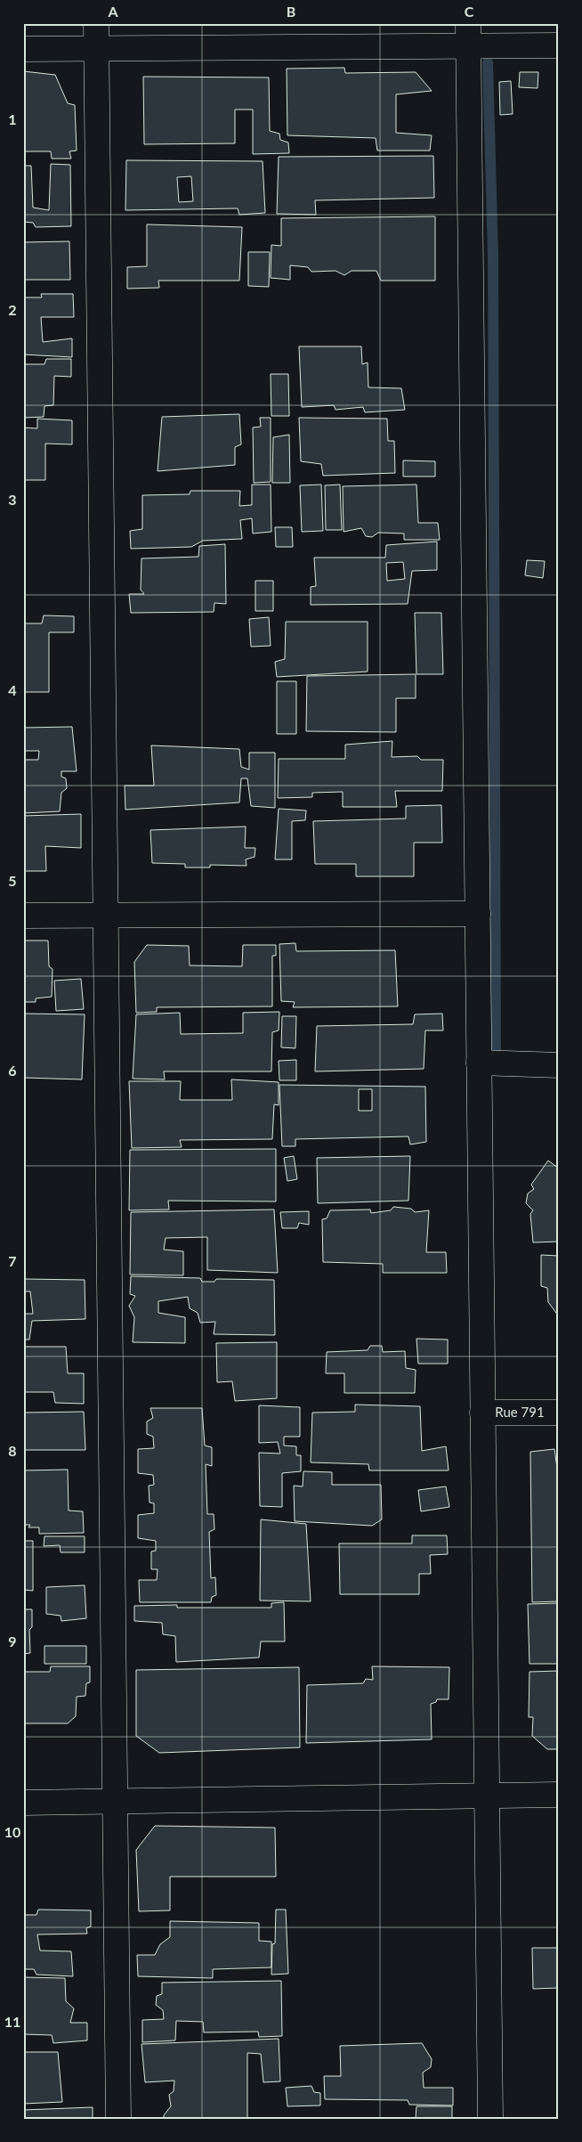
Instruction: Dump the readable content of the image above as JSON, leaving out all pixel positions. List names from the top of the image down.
{
  "streets": {
    "street": ["Rue 791"]
  },
  "grid": {
    "columns": ["A", "B", "C"],
    "rows": [
      "1",
      "2",
      "3",
      "4",
      "5",
      "6",
      "7",
      "8",
      "9",
      "10",
      "11"
    ]
  }
}
